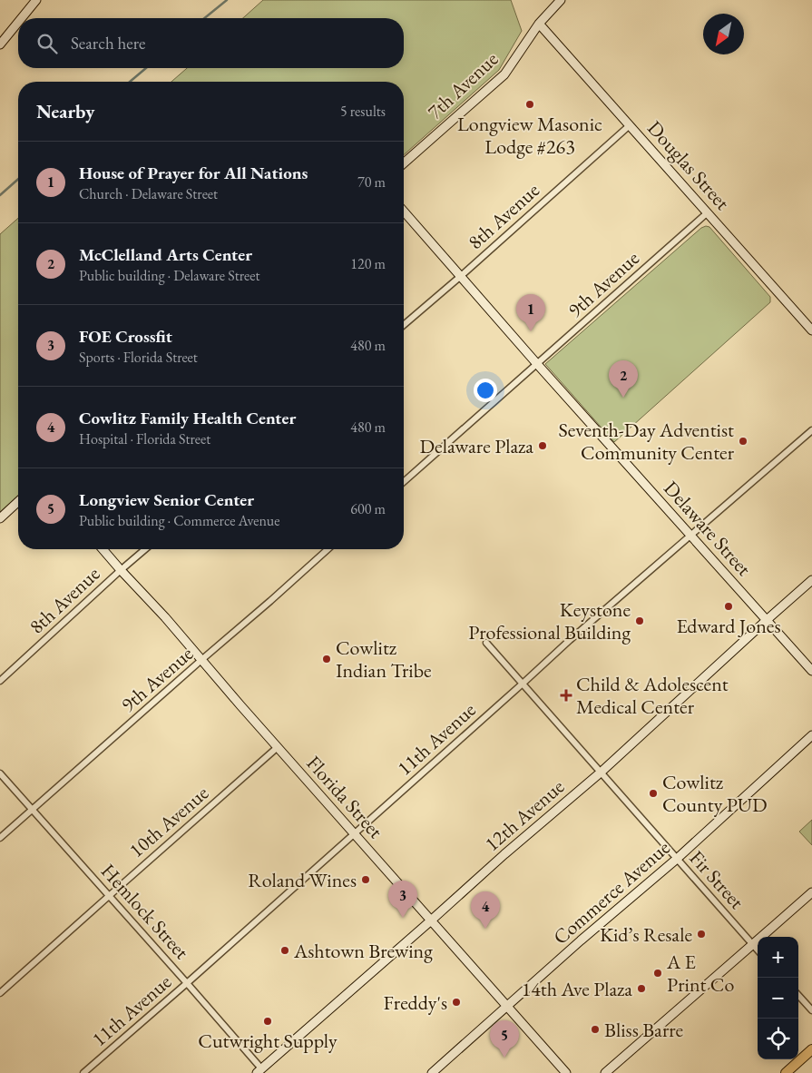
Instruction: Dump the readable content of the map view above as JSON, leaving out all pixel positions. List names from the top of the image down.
{
  "streets": {
    "street": [
      "7th Avenue",
      "Douglas Street",
      "8th Avenue",
      "9th Avenue",
      "Delaware Street",
      "11th Avenue",
      "Florida Street",
      "12th Avenue",
      "10th Avenue",
      "Fir Street",
      "Commerce Avenue",
      "Hemlock Street"
    ]
  },
  "crossings": [
    ["7th Avenue", "Douglas Street"],
    ["Douglas Street", "8th Avenue"],
    ["Douglas Street", "9th Avenue"],
    ["8th Avenue", "Delaware Street"],
    ["8th Avenue", "Florida Street"],
    ["9th Avenue", "Delaware Street"],
    ["9th Avenue", "Florida Street"],
    ["9th Avenue", "Hemlock Street"],
    ["Delaware Street", "11th Avenue"],
    ["Delaware Street", "12th Avenue"],
    ["11th Avenue", "Florida Street"],
    ["11th Avenue", "Fir Street"],
    ["11th Avenue", "Hemlock Street"],
    ["Florida Street", "12th Avenue"],
    ["Florida Street", "10th Avenue"],
    ["Florida Street", "Commerce Avenue"],
    ["12th Avenue", "Fir Street"],
    ["12th Avenue", "Hemlock Street"],
    ["10th Avenue", "Hemlock Street"],
    ["Fir Street", "Commerce Avenue"]
  ],
  "places": {
    "other": [
      "Longview Masonic Lodge #263",
      "Seventh-Day Adventist Community Center",
      "Delaware Plaza",
      "Edward Jones",
      "Keystone Professional Building",
      "Cowlitz Indian Tribe",
      "Cowlitz County PUD",
      "Roland Wines",
      "Kid’s Resale",
      "Ashtown Brewing",
      "A E Print Co",
      "14th Ave Plaza",
      "Freddy's",
      "Cutwright Supply",
      "Bliss Barre"
    ],
    "health": ["Child & Adolescent Medical Center"]
  },
  "north": "bottom left",
  "page": {
    "search": "Search here",
    "heading": ["Nearby", "5 results"],
    "list": [
      {
        "mark": "1",
        "name": "House of Prayer for All Nations",
        "note": "Church · Delaware Street",
        "value": "70 m"
      },
      {
        "mark": "2",
        "name": "McClelland Arts Center",
        "note": "Public building · Delaware Street",
        "value": "120 m"
      },
      {
        "mark": "3",
        "name": "FOE Crossfit",
        "note": "Sports · Florida Street",
        "value": "480 m"
      },
      {
        "mark": "4",
        "name": "Cowlitz Family Health Center",
        "note": "Hospital · Florida Street",
        "value": "480 m"
      },
      {
        "mark": "5",
        "name": "Longview Senior Center",
        "note": "Public building · Commerce Avenue",
        "value": "600 m"
      }
    ],
    "pins": [
      "1",
      "2",
      "3",
      "4",
      "5"
    ],
    "map_buttons": ["+", "−"]
  }
}
